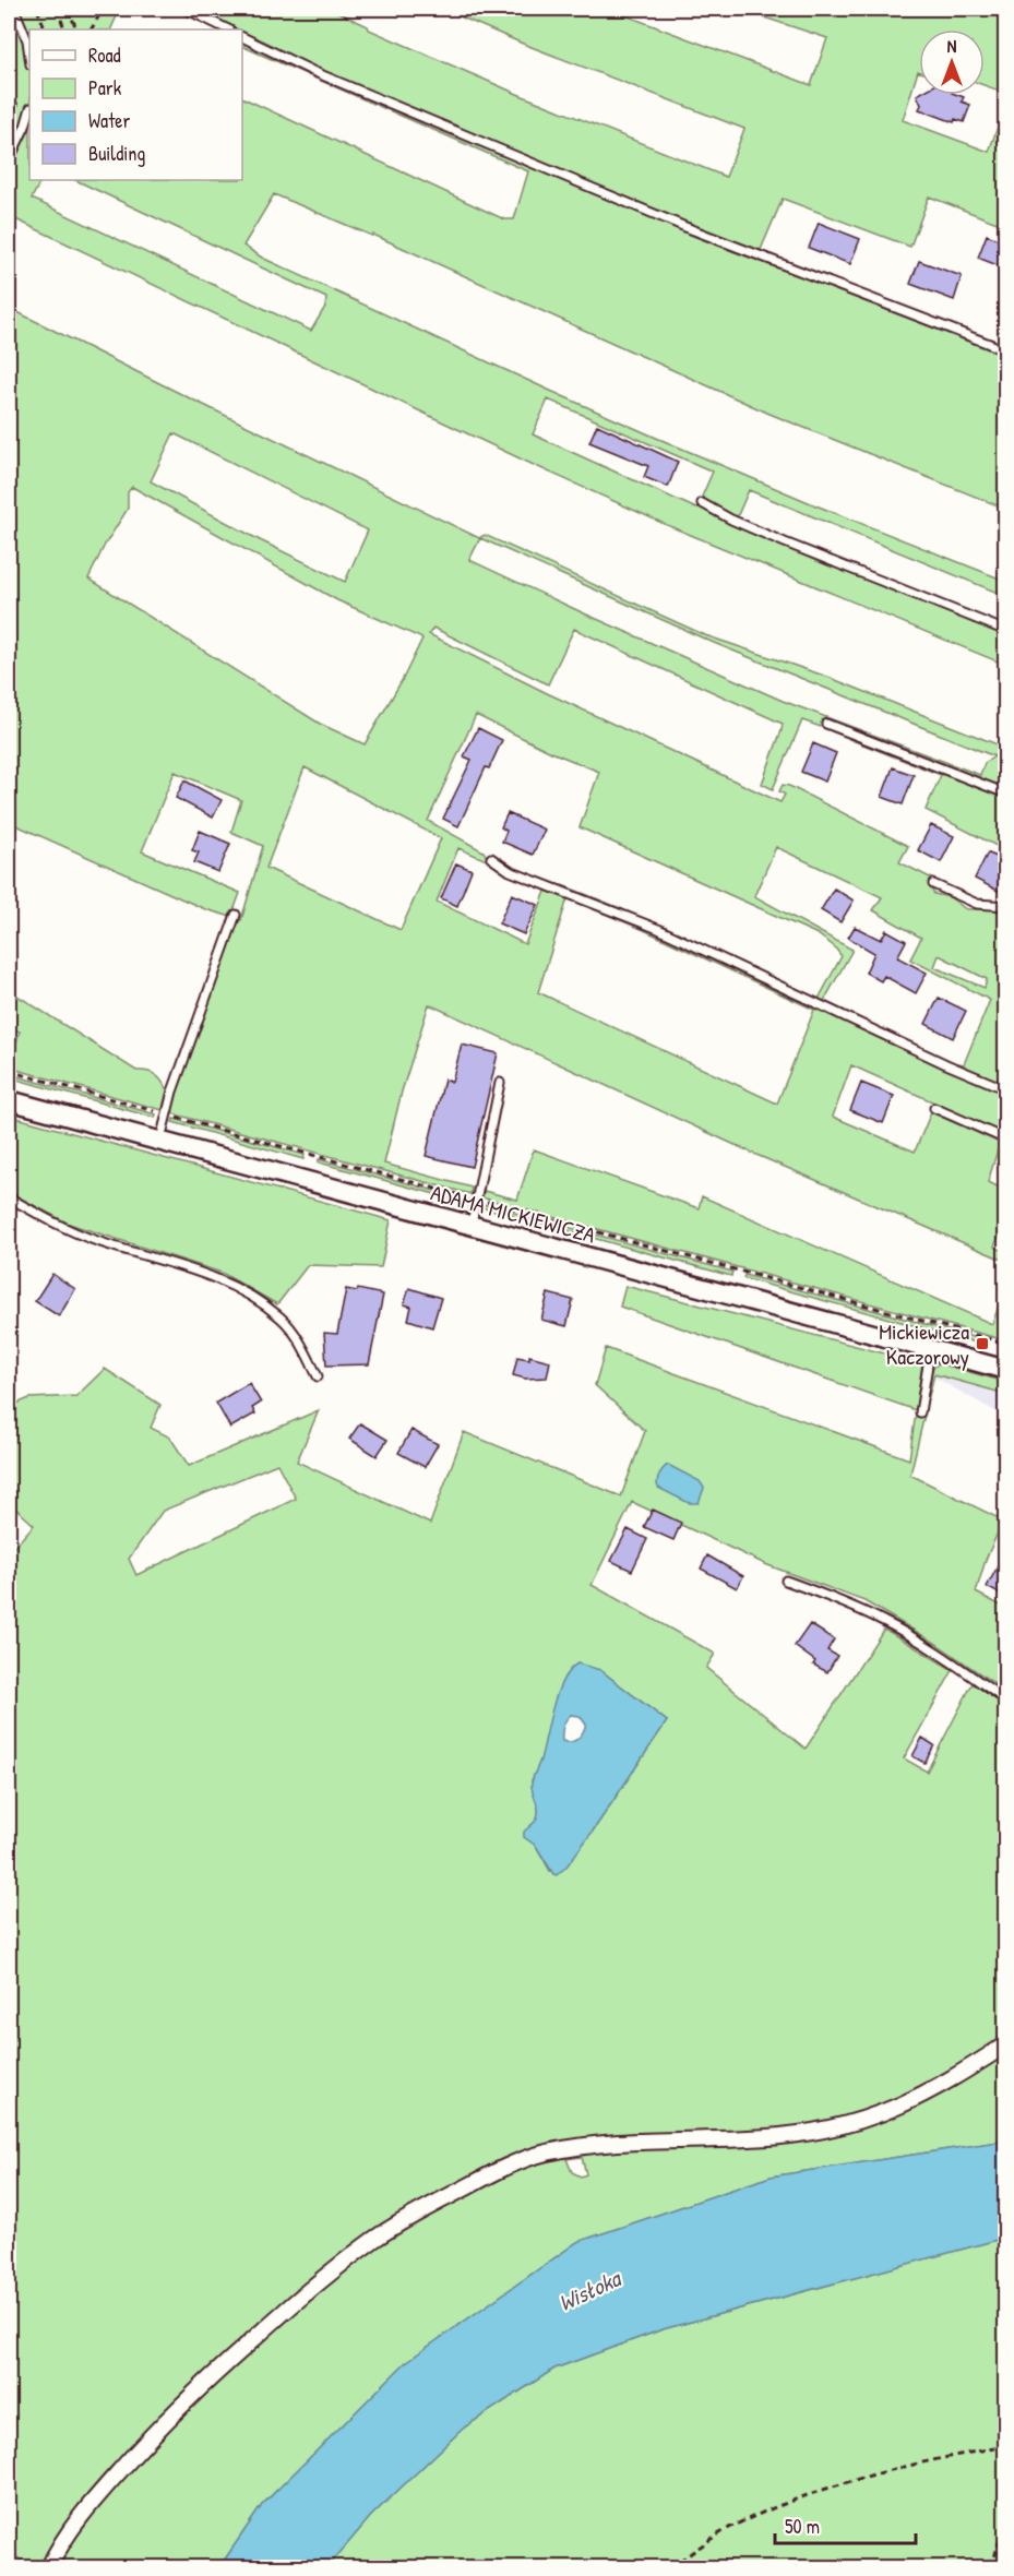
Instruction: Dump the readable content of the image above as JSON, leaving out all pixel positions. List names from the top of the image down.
{
  "streets": {
    "street": ["ADAMA MICKIEWICZA"]
  },
  "water": ["Wisłoka"],
  "places": {
    "transit": ["Mickiewicza Kaczorowy"]
  },
  "legend": [
    "Road",
    "Park",
    "Water",
    "Building"
  ],
  "scale_bar": "50 m",
  "north": "top"
}
